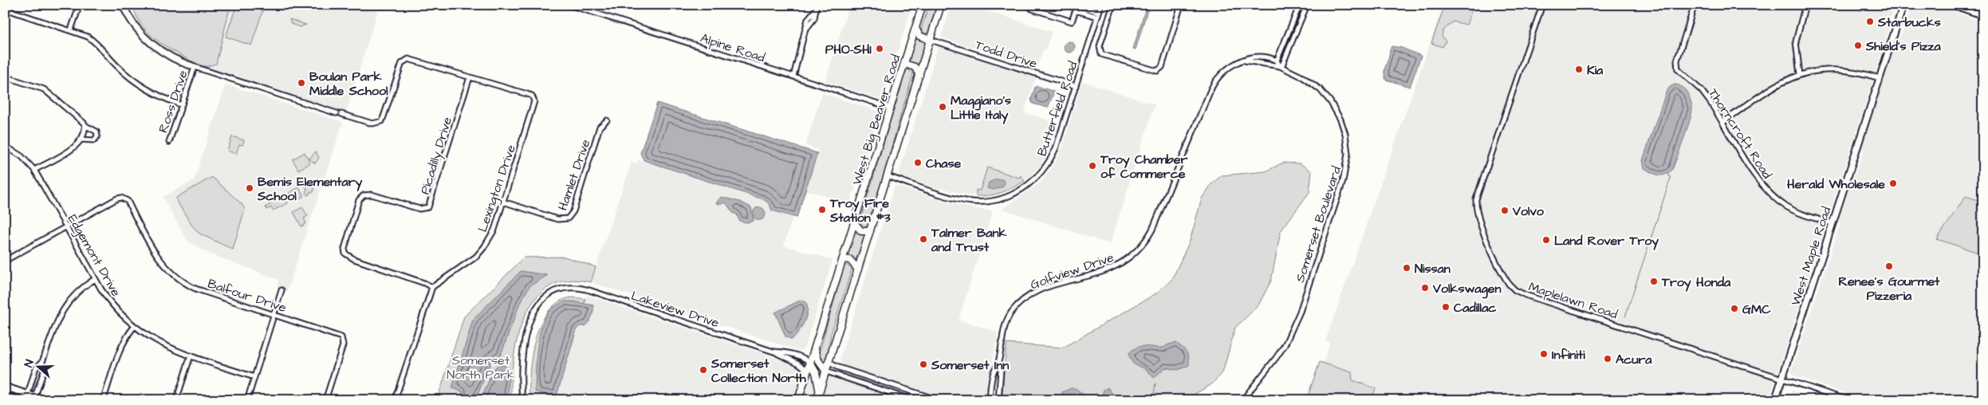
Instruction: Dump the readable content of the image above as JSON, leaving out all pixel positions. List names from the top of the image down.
{
  "streets": {
    "main road": ["West Big Beaver Road", "West Maple Road"],
    "street": [
      "Alpine Road",
      "Todd Drive",
      "Ross Drive",
      "Butterfield Road",
      "Thorncroft Road",
      "Picadilly Drive",
      "Hamlet Drive",
      "Lexington Drive",
      "Somerset Boulevard",
      "Edgemont Drive",
      "Golfview Drive",
      "Balfour Drive",
      "Maplelawn Road",
      "Lakeview Drive"
    ]
  },
  "crossings": [
    ["Alpine Road", "West Big Beaver Road"],
    ["Todd Drive", "Butterfield Road"],
    ["West Big Beaver Road", "Lakeview Drive"],
    ["Thorncroft Road", "West Maple Road"],
    ["Picadilly Drive", "Lexington Drive"],
    ["Hamlet Drive", "Lexington Drive"],
    ["Edgemont Drive", "Balfour Drive"],
    ["West Maple Road", "Maplelawn Road"]
  ],
  "parks": ["Somerset North Park"],
  "places": [
    "Starbucks",
    "Shield's Pizza",
    "PHO-SHI",
    "Kia",
    "Boulan Park Middle School",
    "Maggiano's Little Italy",
    "Chase",
    "Troy Chamber of Commerce",
    "Herald Wholesale",
    "Bemis Elementary School",
    "Troy Fire Station #3",
    "Volvo",
    "Talmer Bank and Trust",
    "Land Rover Troy",
    "Renee's Gourmet Pizzeria",
    "Nissan",
    "Troy Honda",
    "Volkswagen",
    "Cadillac",
    "GMC",
    "Infiniti",
    "Acura",
    "Somerset Inn",
    "Somerset Collection North"
  ],
  "north": "left"
}
